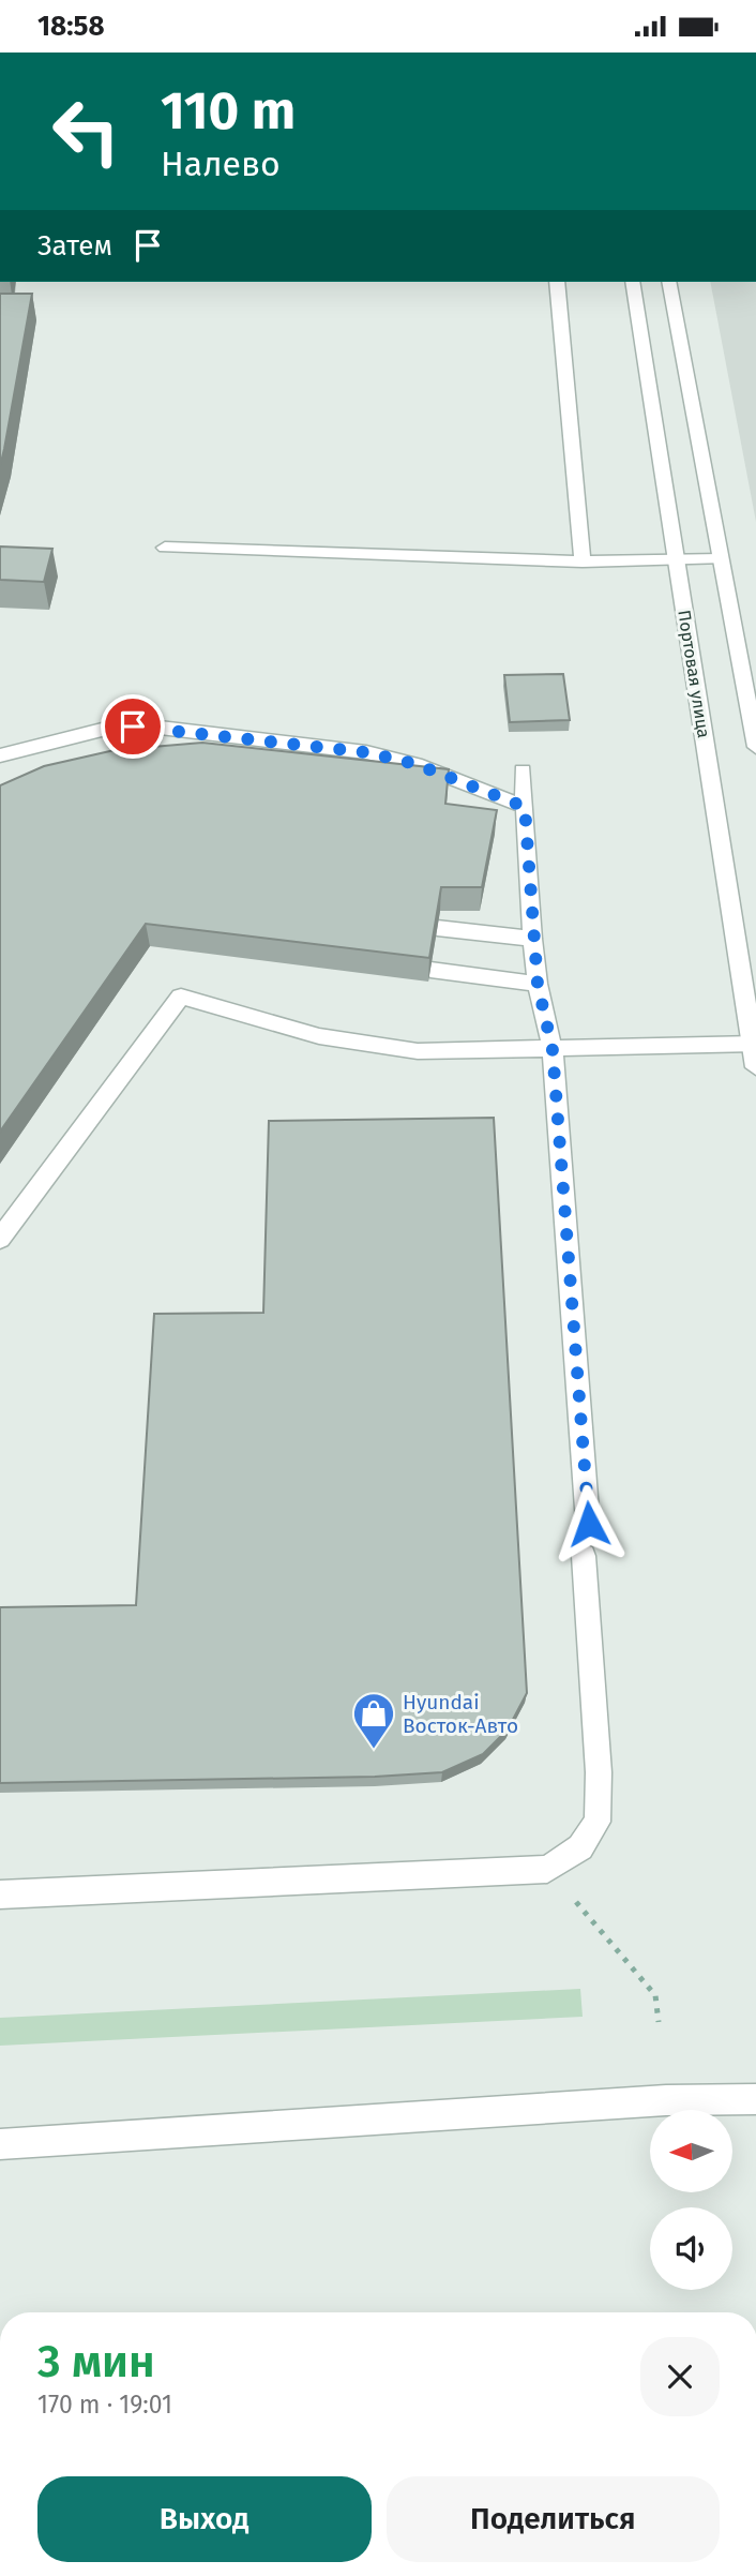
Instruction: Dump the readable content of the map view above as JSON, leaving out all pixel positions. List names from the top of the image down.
{
  "streets": {
    "street": ["Портовая улица"]
  },
  "places": {
    "shop": ["Hyundai Восток-Авто"]
  },
  "north": "left",
  "page": {
    "status": "18:58",
    "turn": ["110 m", "Налево"],
    "then": "Затем",
    "heading": ["3 мин", "170 m · 19:01"],
    "buttons": ["Выход", "Поделиться"]
  }
}
